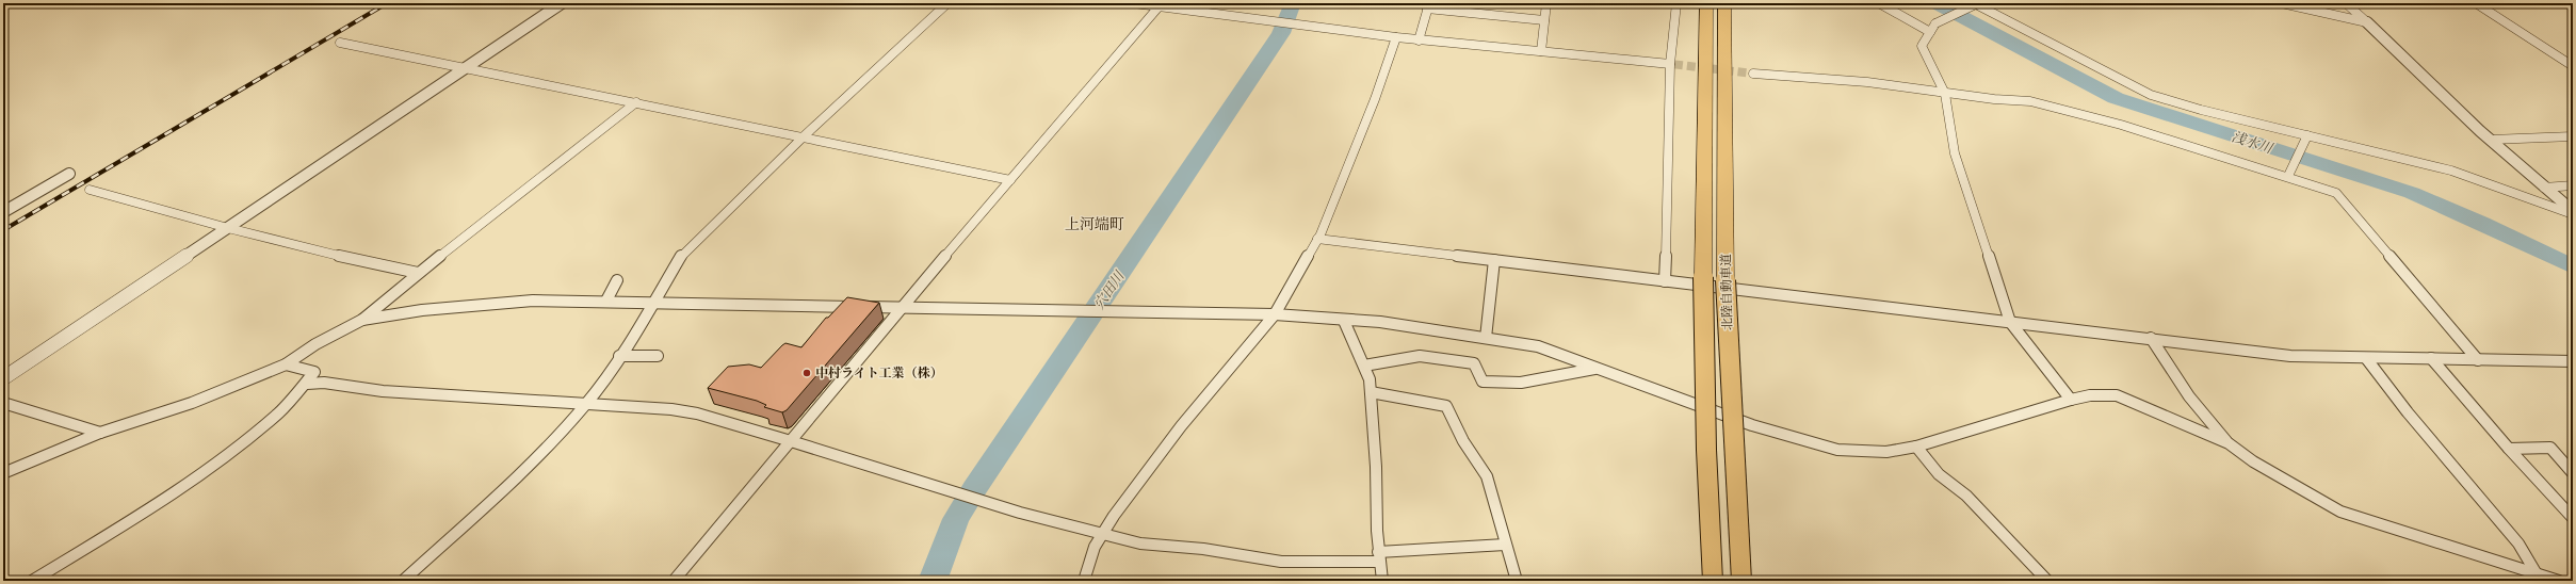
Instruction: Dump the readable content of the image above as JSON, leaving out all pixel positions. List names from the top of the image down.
{
  "streets": {
    "highway": ["北陸自動車道"]
  },
  "districts": ["上河端町"],
  "water": ["浅水川", "穴田川"],
  "places": ["中村ライト工業（株）"]
}
